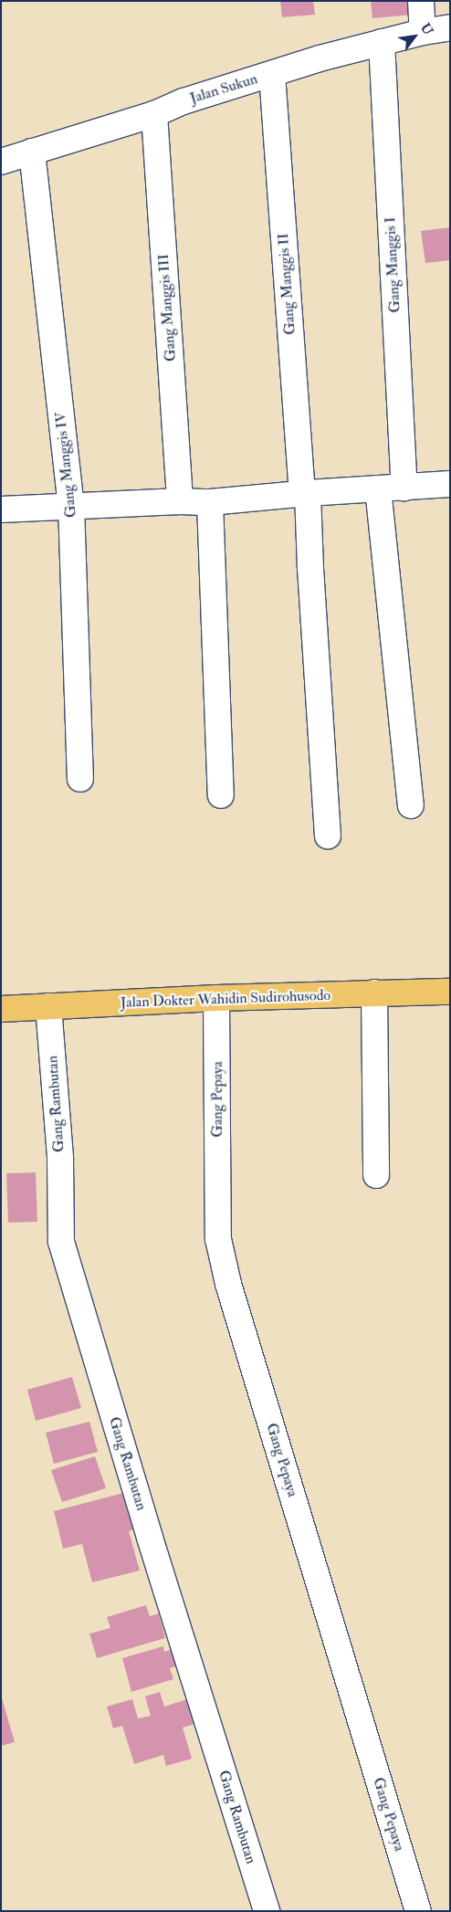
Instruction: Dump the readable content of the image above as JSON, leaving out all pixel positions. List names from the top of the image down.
{
  "streets": {
    "main road": ["Jalan Dokter Wahidin Sudirohusodo"],
    "street": [
      "Jalan Sukun",
      "Gang Manggis I",
      "Gang Manggis II",
      "Gang Manggis III",
      "Gang Manggis IV",
      "Gang Pepaya",
      "Gang Rambutan"
    ]
  },
  "crossings": [
    ["Jalan Sukun", "Gang Manggis I"],
    ["Jalan Sukun", "Gang Manggis II"],
    ["Jalan Sukun", "Gang Manggis III"],
    ["Jalan Sukun", "Gang Manggis IV"],
    ["Jalan Dokter Wahidin Sudirohusodo", "Gang Pepaya"],
    ["Jalan Dokter Wahidin Sudirohusodo", "Gang Rambutan"]
  ],
  "north": "top right"
}
